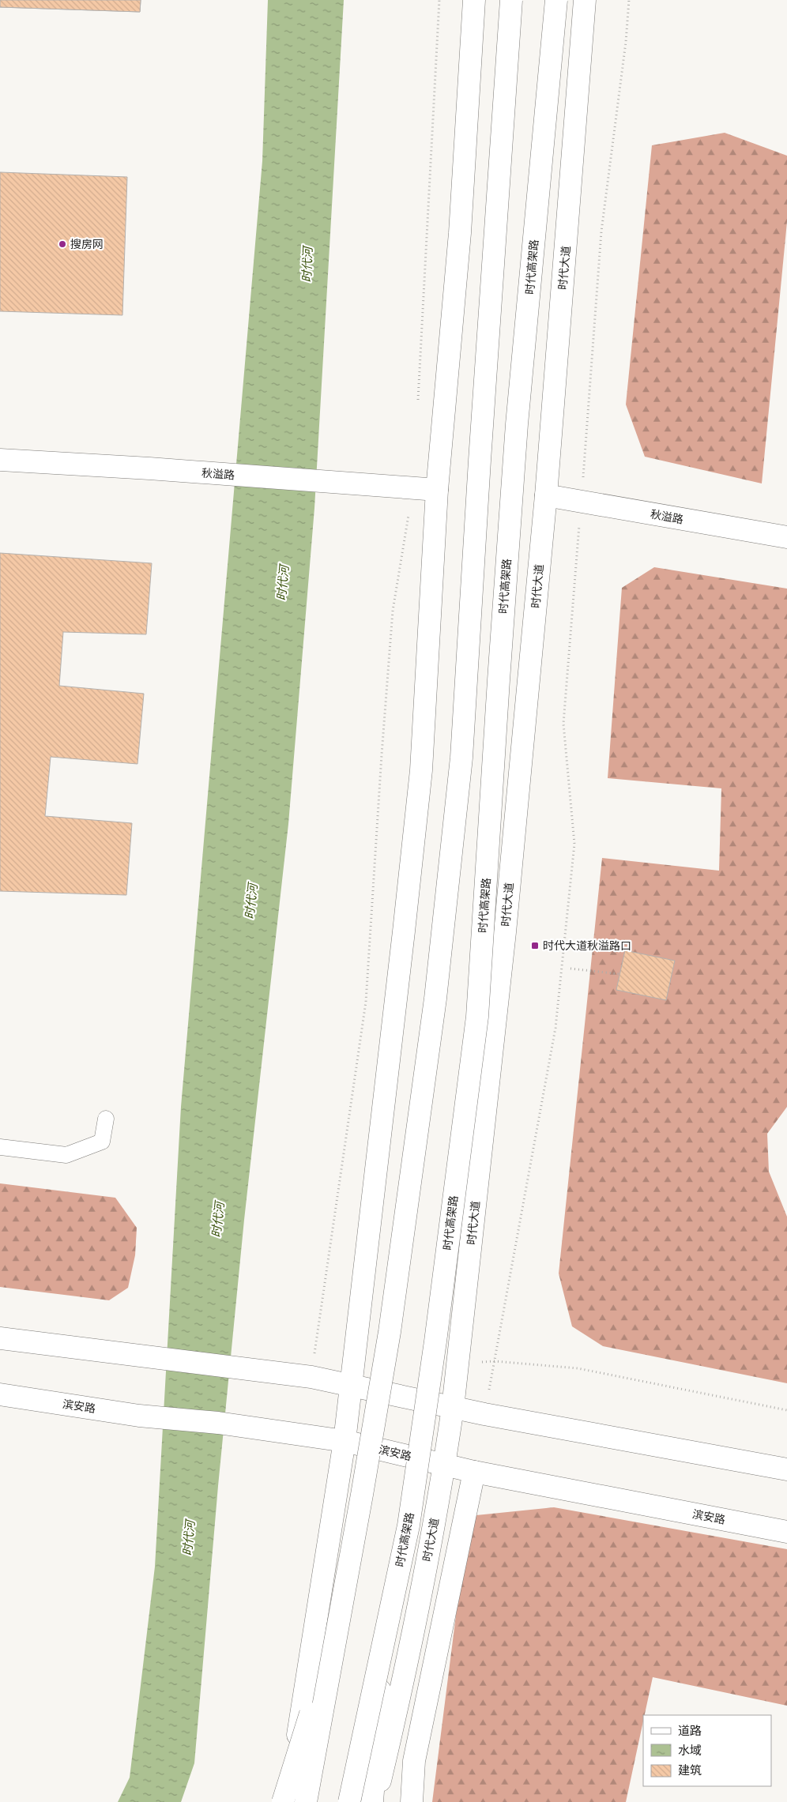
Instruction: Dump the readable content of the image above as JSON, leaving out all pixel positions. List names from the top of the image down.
{
  "streets": {
    "main road": [
      "时代高架路",
      "时代大道",
      "秋溢路",
      "滨安路"
    ]
  },
  "crossings": [
    ["时代大道", "秋溢路"],
    ["时代大道", "滨安路"]
  ],
  "water": ["时代河"],
  "places": {
    "other": ["搜房网"],
    "transit": ["时代大道秋溢路口"]
  },
  "legend": ["道路", "水域", "建筑"]
}
